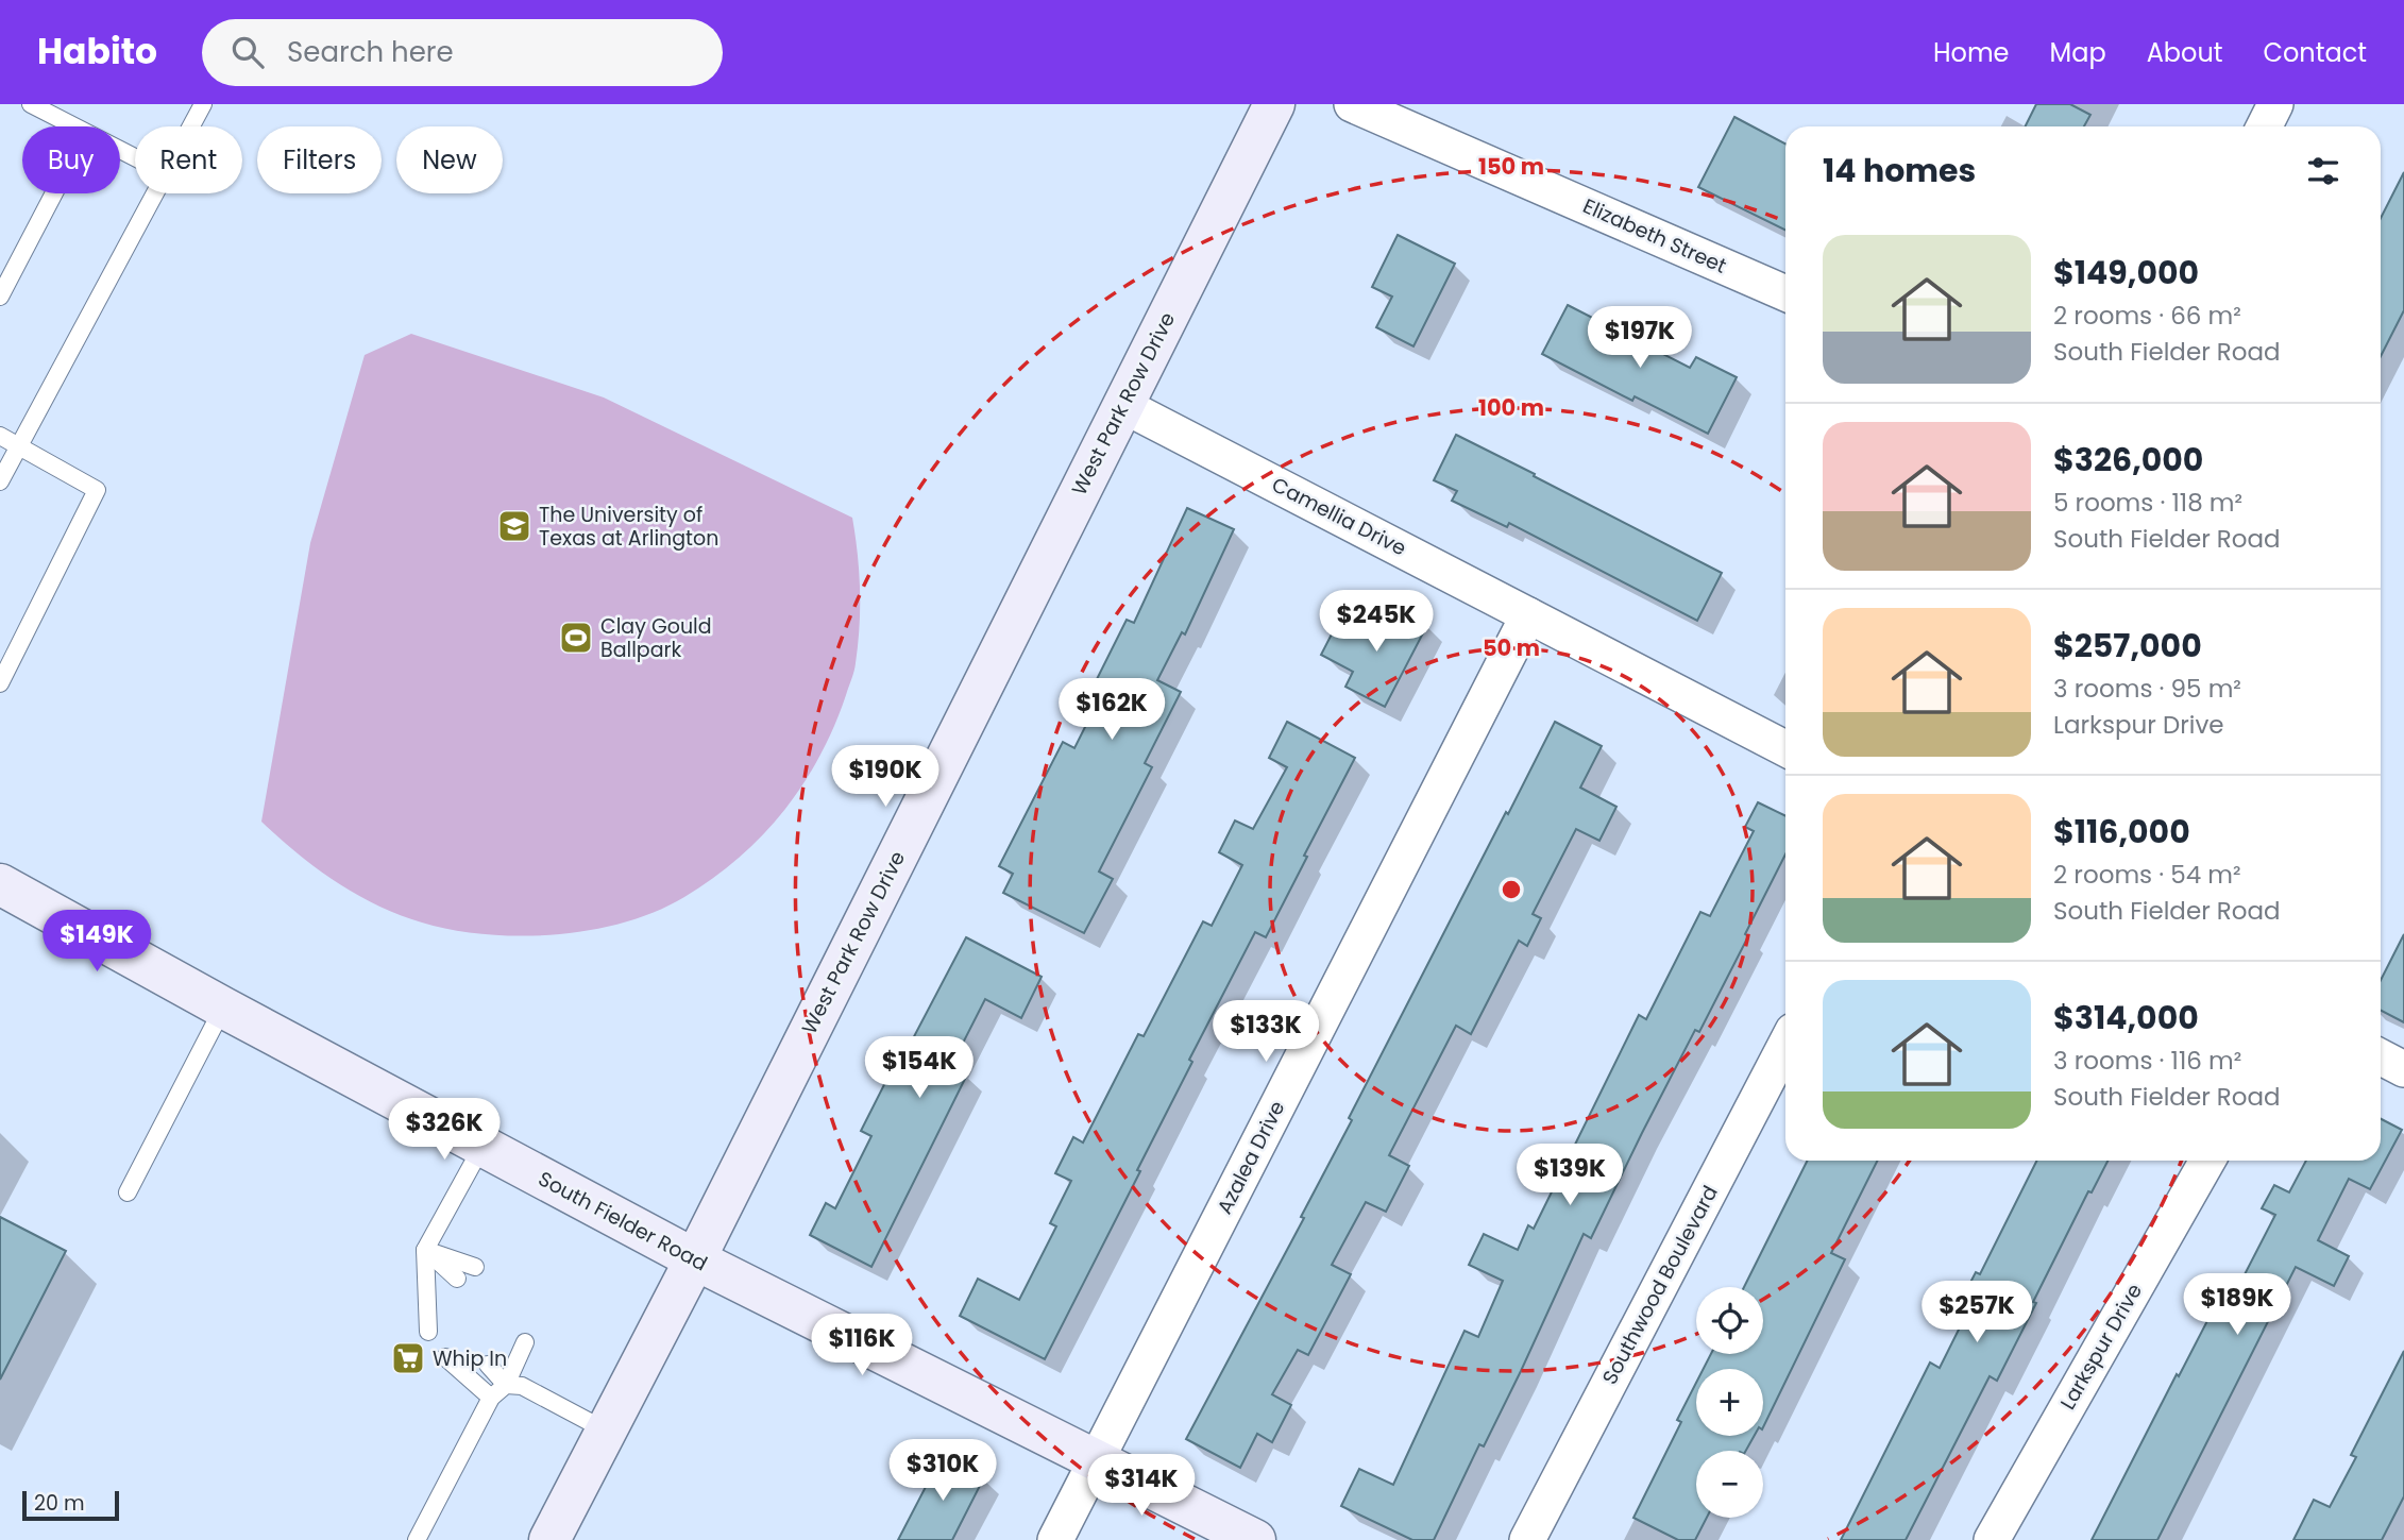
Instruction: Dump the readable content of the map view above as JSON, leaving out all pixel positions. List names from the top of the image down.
{
  "streets": {
    "main road": ["West Park Row Drive", "South Fielder Road"],
    "street": [
      "Elizabeth Street",
      "Camellia Drive",
      "Azalea Drive",
      "Southwood Boulevard",
      "Larkspur Drive"
    ]
  },
  "crossings": [
    ["West Park Row Drive", "Camellia Drive"],
    ["West Park Row Drive", "South Fielder Road"],
    ["Camellia Drive", "Azalea Drive"],
    ["Azalea Drive", "South Fielder Road"]
  ],
  "places": {
    "school or university": ["The University of Texas at Arlington"],
    "sports": ["Clay Gould Ballpark"],
    "supermarket": ["Whip In"]
  },
  "scale_bar": "20 m",
  "page": {
    "header": "Habito",
    "search": "Search here",
    "nav": [
      "Home",
      "Map",
      "About",
      "Contact"
    ],
    "chip": [
      "Buy",
      "Rent",
      "Filters",
      "New"
    ],
    "heading": "14 homes",
    "list": [
      {
        "name": "$149,000",
        "note": "2 rooms · 66 m² · South Fielder Road"
      },
      {
        "name": "$326,000",
        "note": "5 rooms · 118 m² · South Fielder Road"
      },
      {
        "name": "$257,000",
        "note": "3 rooms · 95 m² · Larkspur Drive"
      },
      {
        "name": "$116,000",
        "note": "2 rooms · 54 m² · South Fielder Road"
      },
      {
        "name": "$314,000",
        "note": "3 rooms · 116 m² · South Fielder Road"
      }
    ],
    "price": [
      "$197K",
      "$245K",
      "$162K",
      "$190K",
      "$149K",
      "$133K",
      "$154K",
      "$326K",
      "$139K",
      "$189K",
      "$257K",
      "$116K",
      "$310K",
      "$314K"
    ],
    "map_buttons": ["+", "−"],
    "scale": "20 m"
  },
  "rings": ["150 m", "100 m", "50 m"]
}
